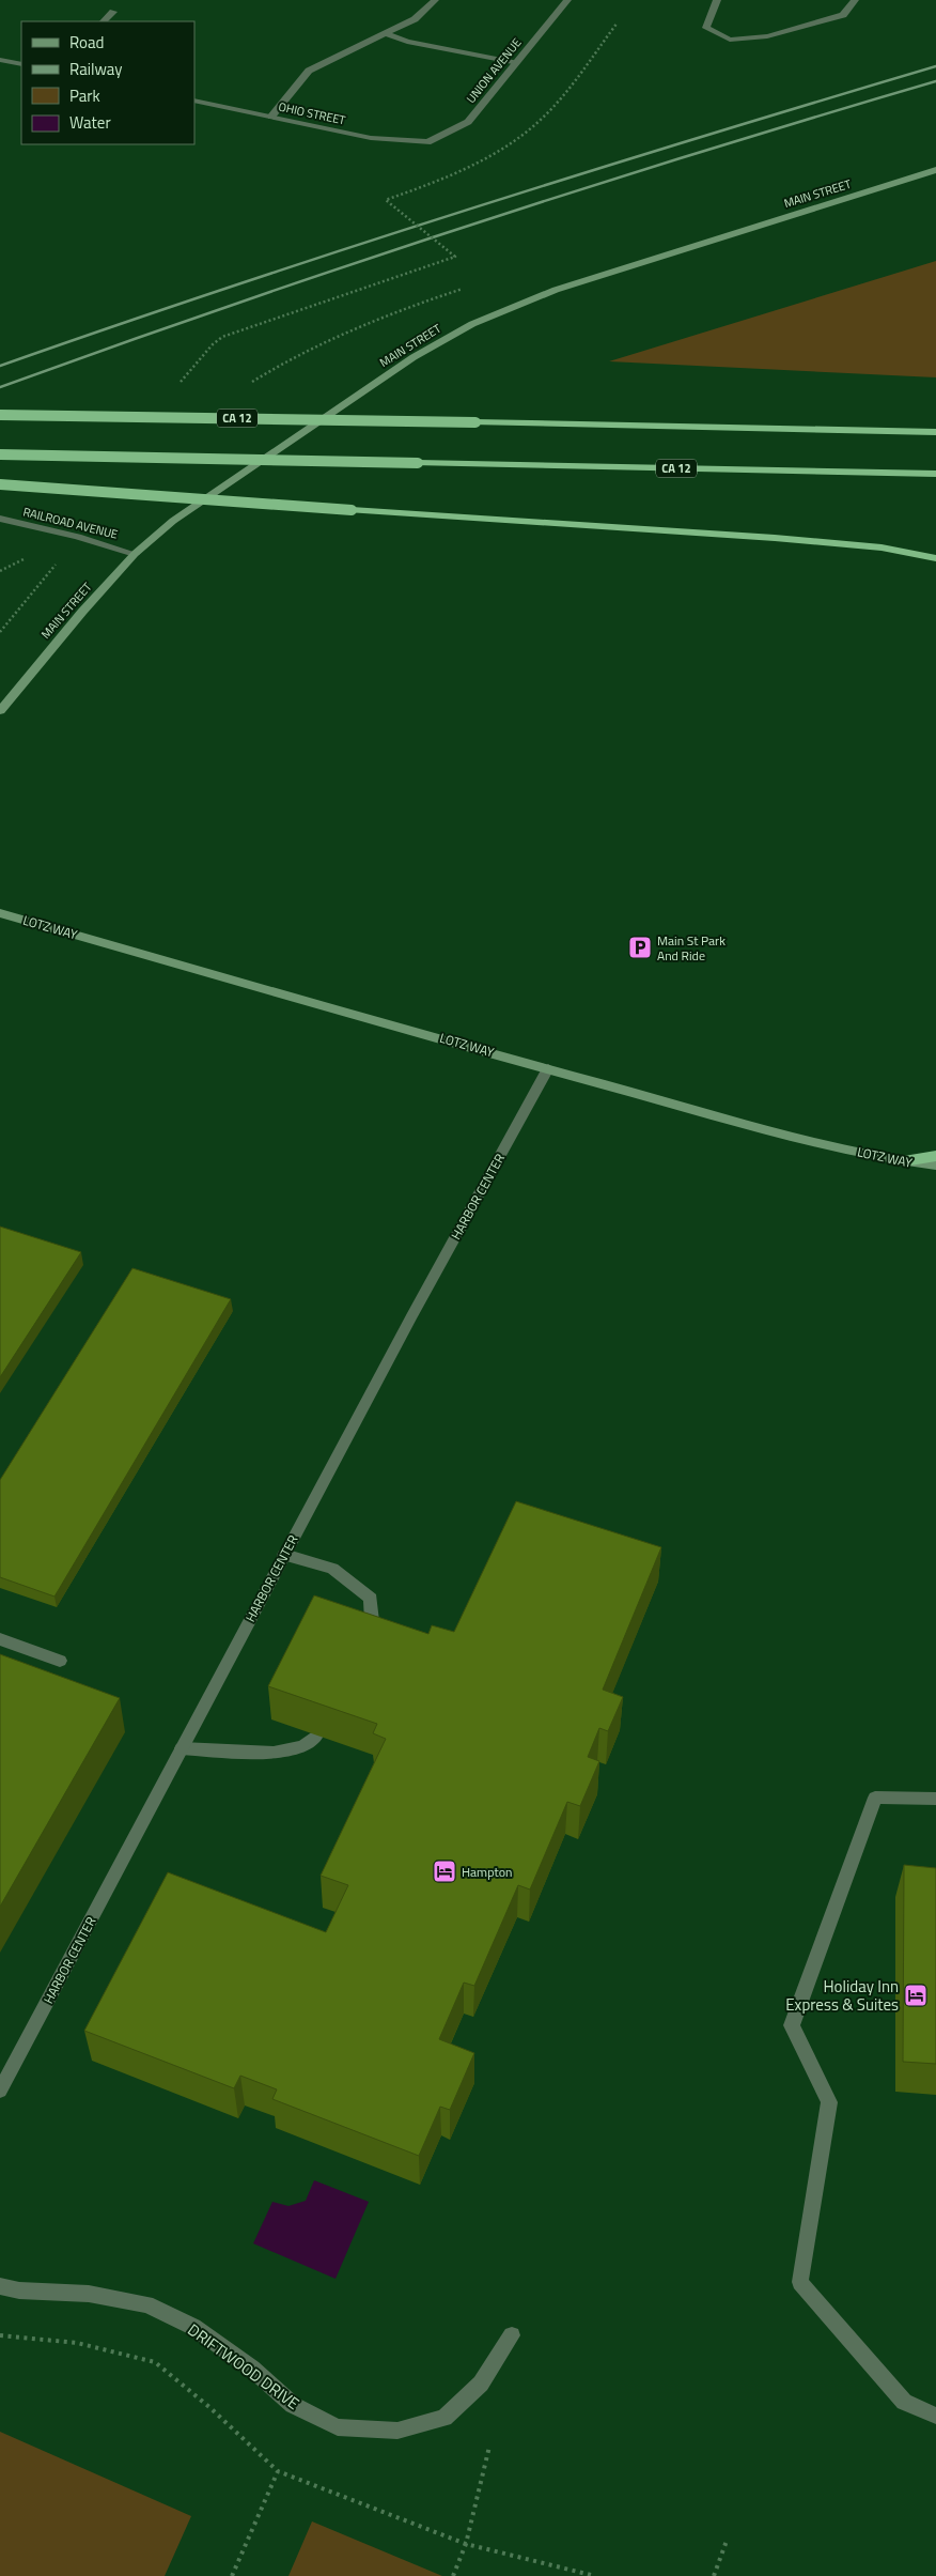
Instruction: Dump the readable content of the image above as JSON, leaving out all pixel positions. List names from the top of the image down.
{
  "streets": {
    "highway": ["CA 12"],
    "main road": ["MAIN STREET", "LOTZ WAY"],
    "street": [
      "UNION AVENUE",
      "OHIO STREET",
      "RAILROAD AVENUE",
      "HARBOR CENTER",
      "DRIFTWOOD DRIVE"
    ]
  },
  "crossings": [
    ["UNION AVENUE", "OHIO STREET"],
    ["MAIN STREET", "RAILROAD AVENUE"],
    ["LOTZ WAY", "HARBOR CENTER"]
  ],
  "places": {
    "parking": ["Main St Park And Ride"],
    "hotel": ["Hampton", "Holiday Inn Express & Suites"]
  },
  "legend": [
    "Road",
    "Railway",
    "Park",
    "Water"
  ]
}
